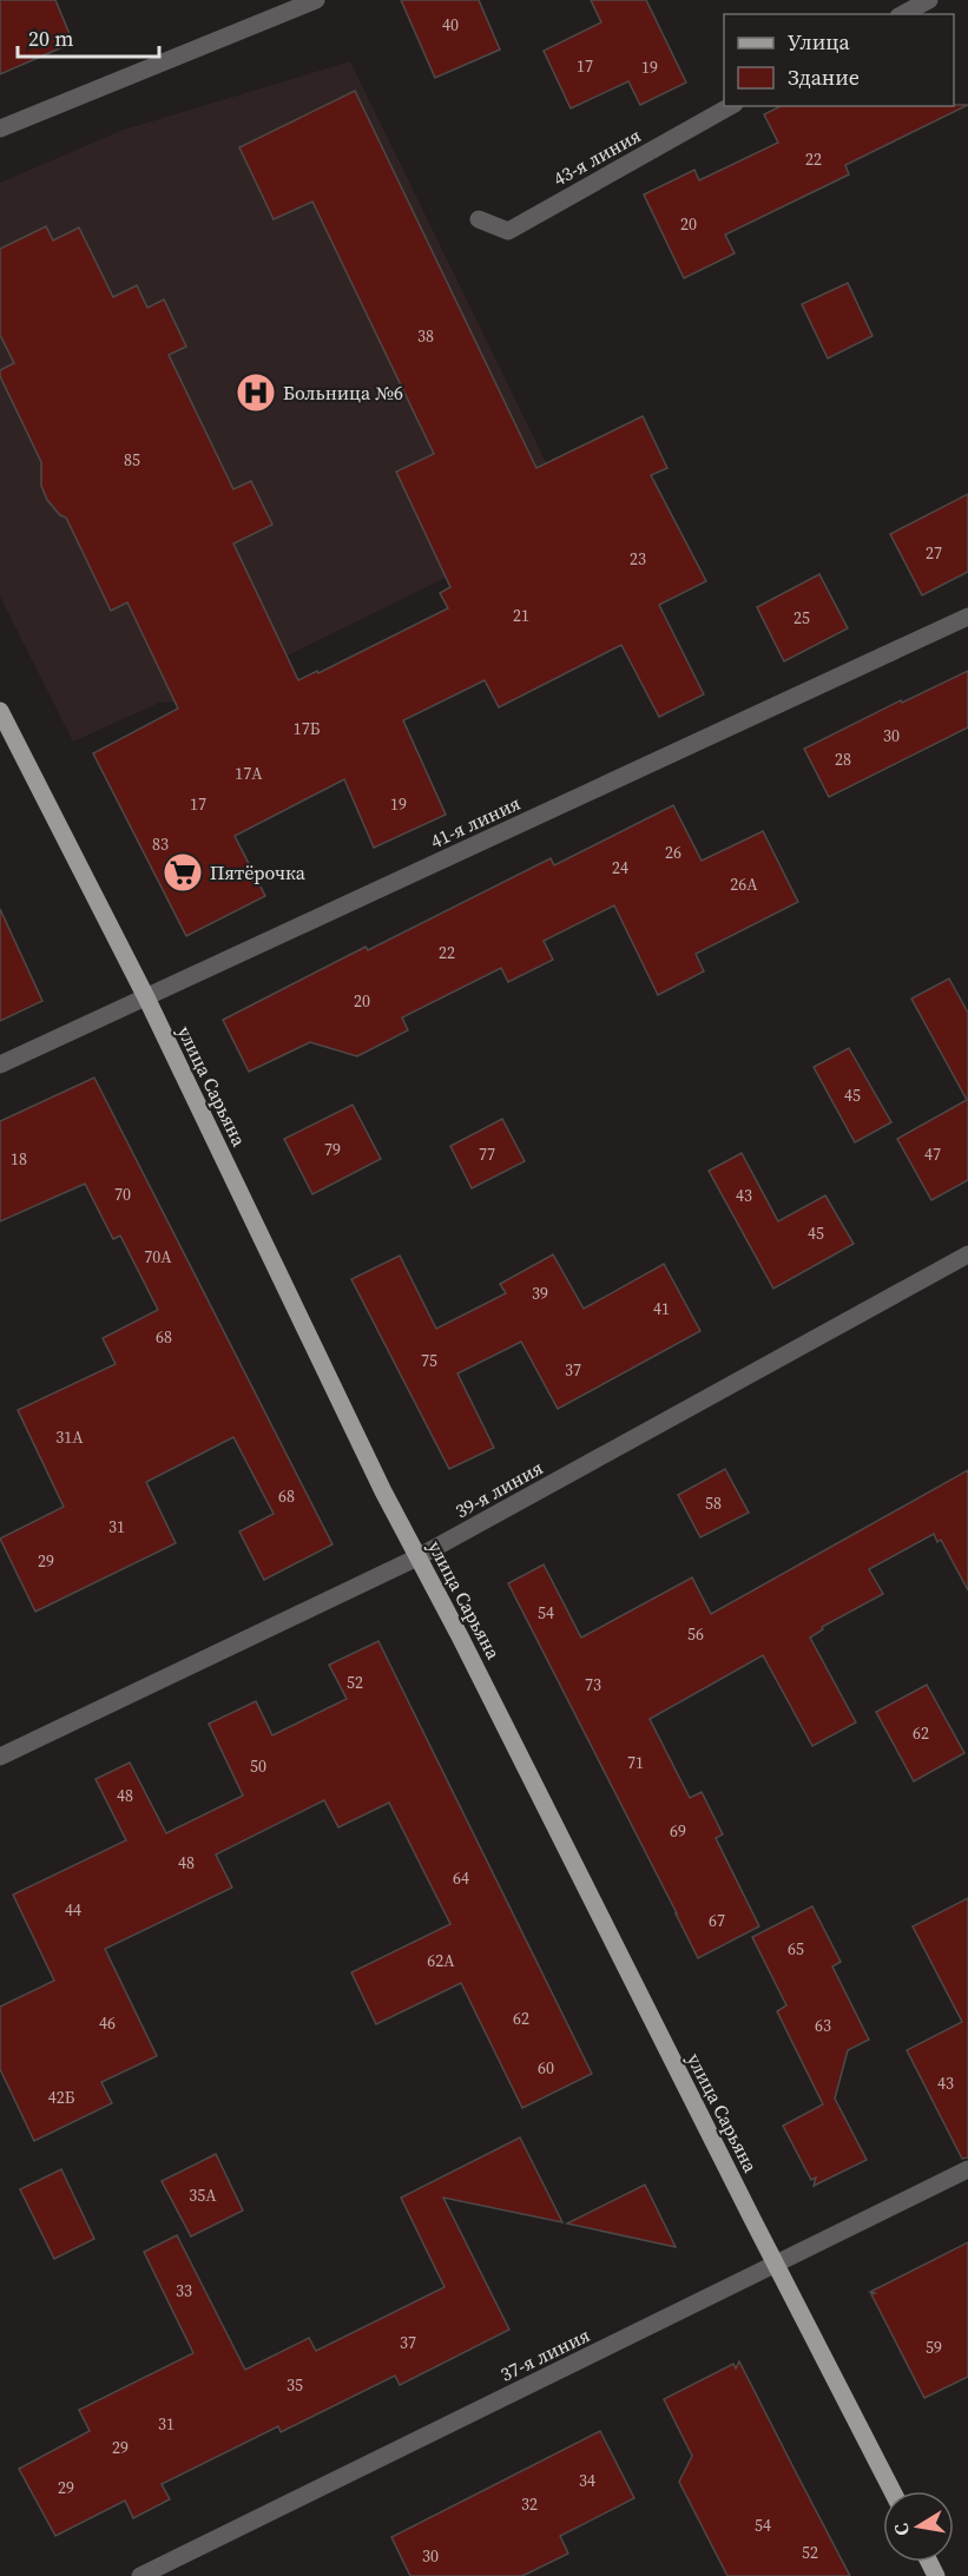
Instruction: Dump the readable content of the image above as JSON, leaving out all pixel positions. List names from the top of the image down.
{
  "streets": {
    "main road": ["улица Сарьяна"],
    "street": [
      "43-я линия",
      "41-я линия",
      "39-я линия",
      "37-я линия"
    ]
  },
  "crossings": [
    ["41-я линия", "улица Сарьяна"],
    ["улица Сарьяна", "39-я линия"],
    ["улица Сарьяна", "37-я линия"]
  ],
  "places": {
    "hospital": ["Больница №6"],
    "supermarket": ["Пятёрочка"]
  },
  "house_numbers": [
    "40",
    "17",
    "19",
    "22",
    "20",
    "38",
    "85",
    "27",
    "23",
    "21",
    "25",
    "17Б",
    "30",
    "28",
    "17А",
    "17",
    "19",
    "83",
    "26",
    "24",
    "26А",
    "22",
    "20",
    "45",
    "79",
    "77",
    "47",
    "18",
    "70",
    "43",
    "45",
    "70А",
    "39",
    "41",
    "68",
    "75",
    "37",
    "31А",
    "68",
    "58",
    "31",
    "29",
    "54",
    "56",
    "52",
    "73",
    "62",
    "71",
    "50",
    "48",
    "69",
    "48",
    "64",
    "44",
    "67",
    "65",
    "62А",
    "62",
    "46",
    "63",
    "60",
    "43",
    "42Б",
    "35А",
    "33",
    "37",
    "59",
    "35",
    "31",
    "29",
    "34",
    "29",
    "32",
    "54",
    "52",
    "30"
  ],
  "legend": ["Улица", "Здание"],
  "scale_bar": "20 m",
  "north": "left"
}
